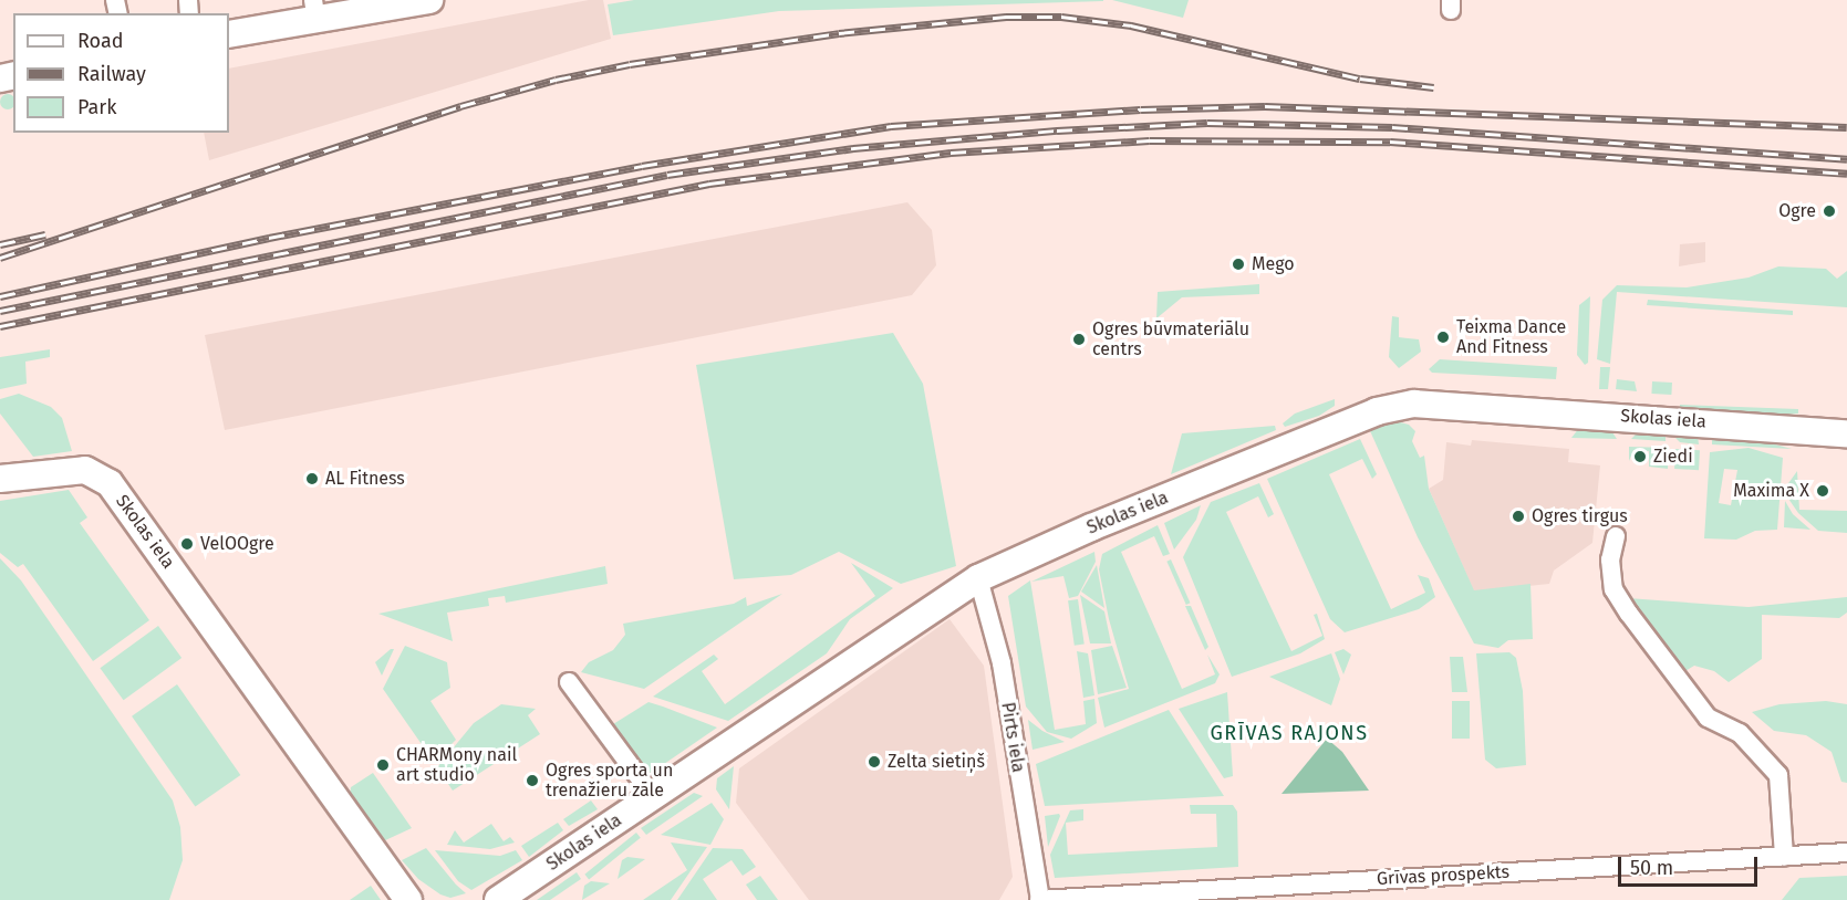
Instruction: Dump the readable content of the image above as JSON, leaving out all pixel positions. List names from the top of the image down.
{
  "streets": {
    "main road": ["Skolas iela"],
    "street": ["Pirts iela", "Grīvas prospekts"]
  },
  "crossings": [
    ["Skolas iela", "Pirts iela"],
    ["Pirts iela", "Grīvas prospekts"]
  ],
  "districts": ["GRĪVAS RAJONS"],
  "places": [
    "Ogre",
    "Mego",
    "Teixma Dance And Fitness",
    "Ogres būvmateriālu centrs",
    "Ziedi",
    "AL Fitness",
    "Maxima X",
    "Ogres tirgus",
    "VelOOgre",
    "Zelta sietiņš",
    "CHARMony nail art studio",
    "Ogres sporta un trenažieru zāle"
  ],
  "legend": ["Road", "Railway", "Park"],
  "scale_bar": "50 m"
}
